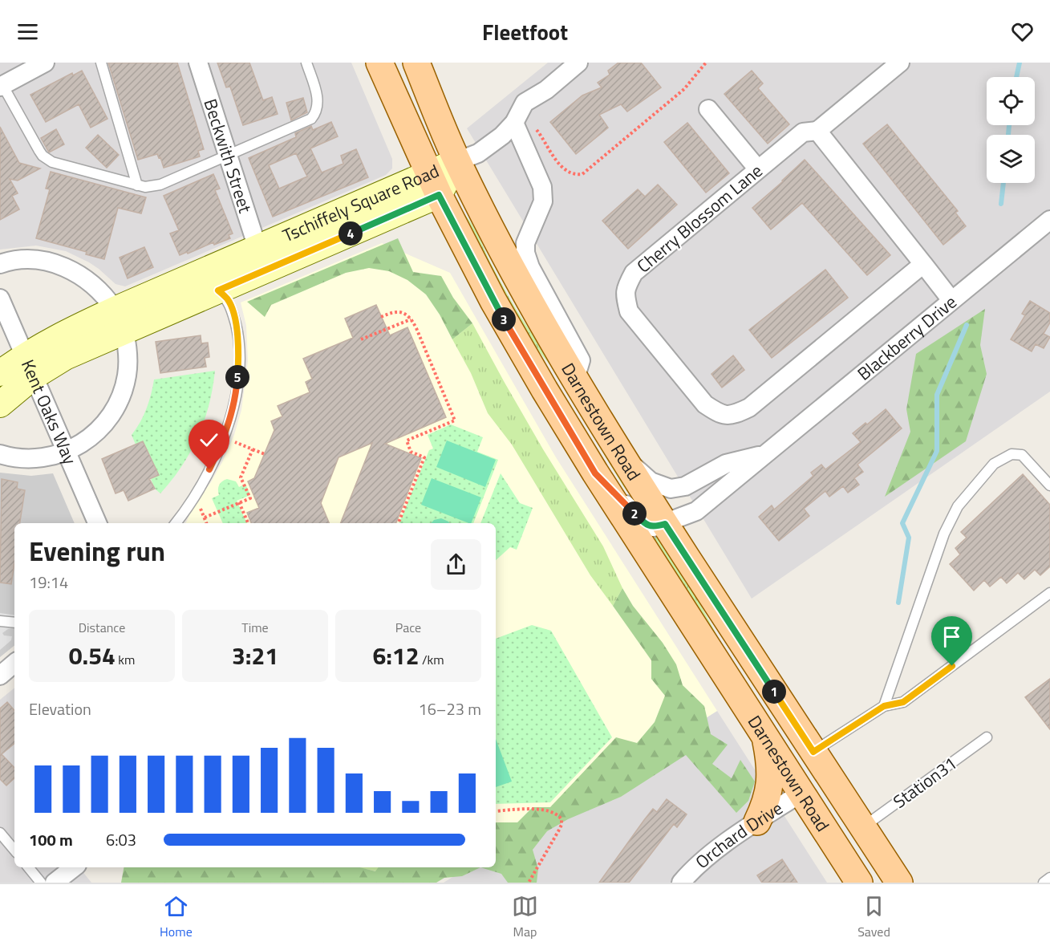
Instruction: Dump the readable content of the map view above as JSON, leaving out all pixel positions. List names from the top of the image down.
{
  "streets": {
    "main road": ["Darnestown Road"],
    "street": [
      "Beckwith Street",
      "Tschiffely Square Road",
      "Cherry Blossom Lane",
      "Blackberry Drive",
      "Kent Oaks Way",
      "Orchard Drive"
    ],
    "lane": ["Station31"]
  },
  "crossings": [
    ["Beckwith Street", "Tschiffely Square Road"],
    ["Tschiffely Square Road", "Kent Oaks Way"],
    ["Tschiffely Square Road", "Darnestown Road"],
    ["Blackberry Drive", "Darnestown Road"],
    ["Darnestown Road", "Station31"],
    ["Darnestown Road", "Orchard Drive"]
  ],
  "page": {
    "header": "Fleetfoot",
    "pins": [
      "4",
      "3",
      "5",
      "2",
      "1"
    ],
    "heading": ["Evening run", "19:14"],
    "stats": [
      ["Distance", "0.54 km"],
      ["Time", "3:21"],
      ["Pace", "6:12 /km"]
    ],
    "chart": ["Elevation", "16–23 m"],
    "list": [
      {
        "name": "100 m",
        "note": "6:03"
      }
    ],
    "tabs": ["Home", "Map", "Saved"]
  }
}
